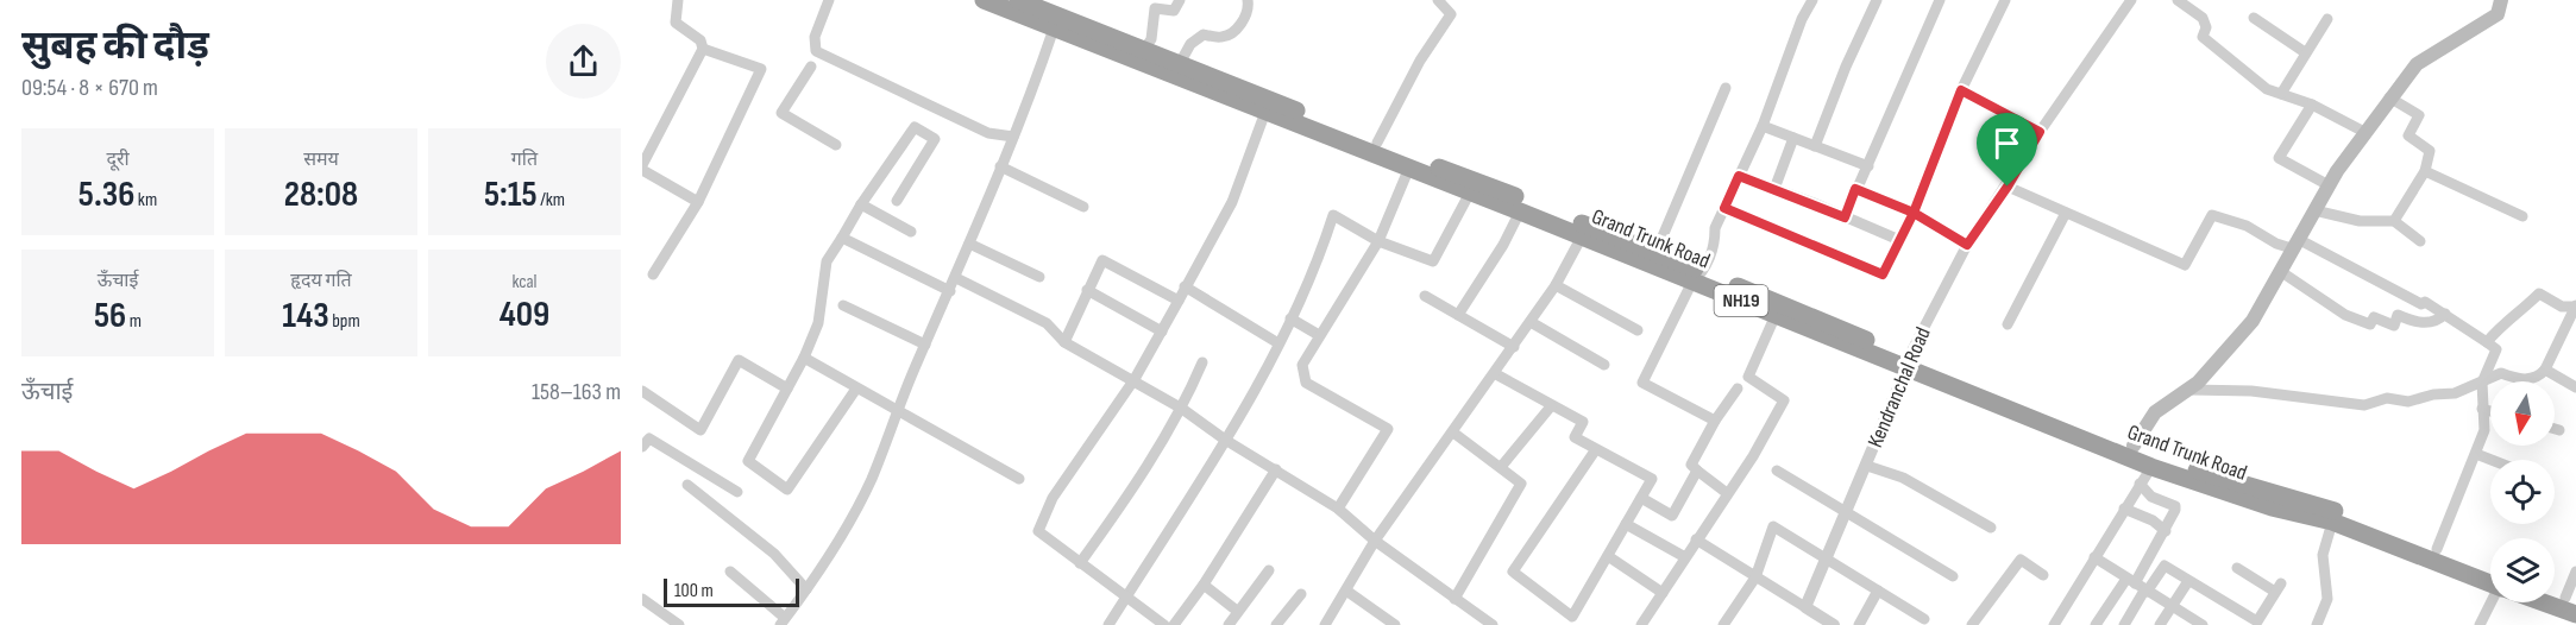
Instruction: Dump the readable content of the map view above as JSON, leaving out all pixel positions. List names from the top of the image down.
{
  "streets": {
    "highway": ["Grand Trunk Road", "NH19"],
    "street": ["Kendranchal Road"]
  },
  "crossings": [
    ["Grand Trunk Road", "Kendranchal Road"]
  ],
  "scale_bar": "100 m",
  "north": "bottom",
  "page": {
    "heading": ["सुबह की दौड़", "09:54 · 8 × 670 m"],
    "stats": [
      ["दूरी", "5.36 km"],
      ["समय", "28:08"],
      ["गति", "5:15 /km"],
      ["ऊँचाई", "56 m"],
      ["हृदय गति", "143 bpm"],
      ["kcal", "409"]
    ],
    "chart": ["ऊँचाई", "158–163 m"],
    "scale": "100 m"
  }
}
